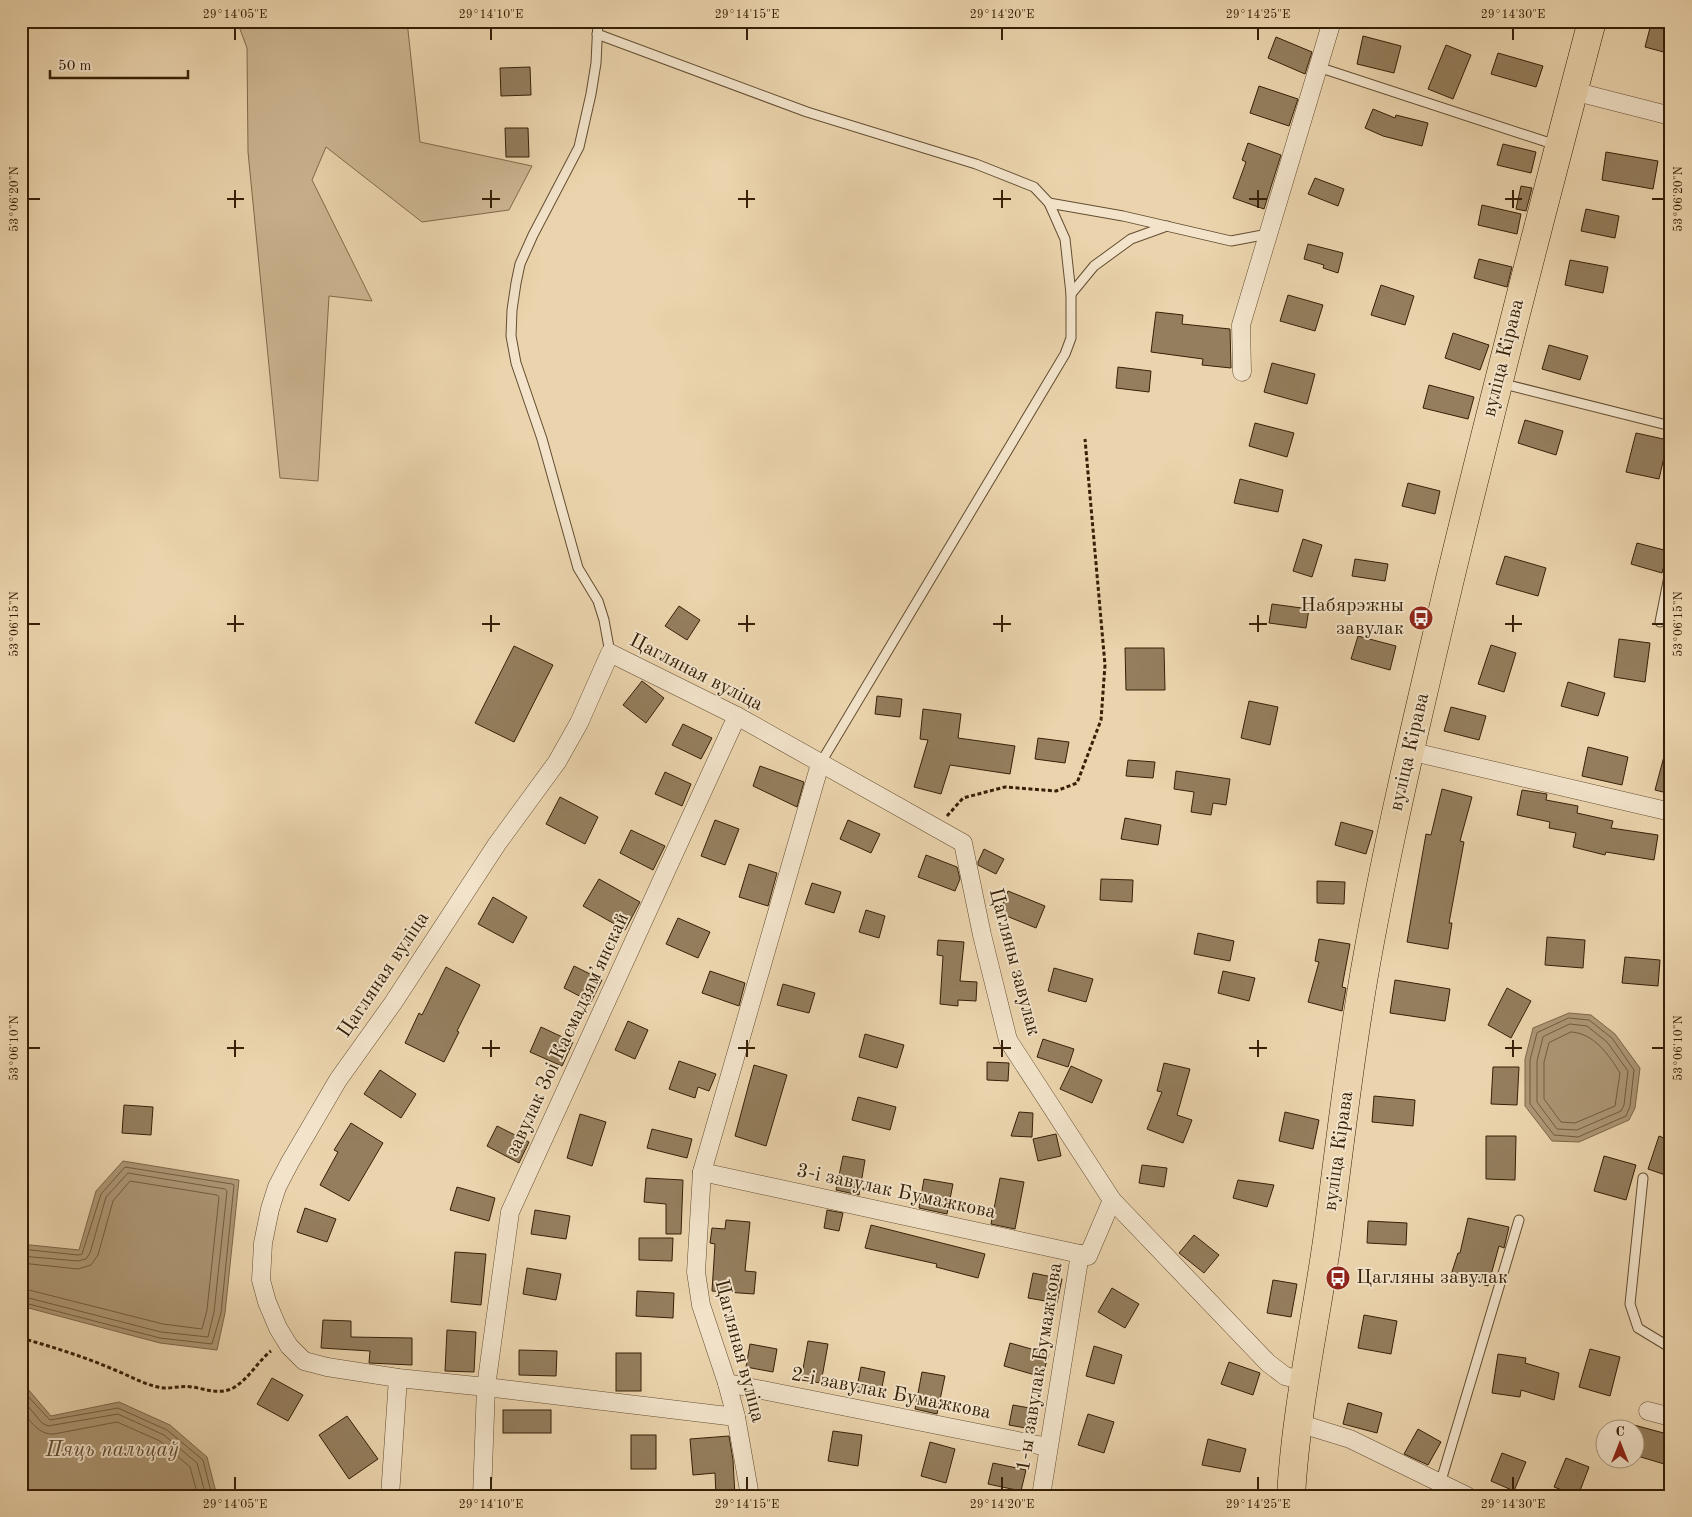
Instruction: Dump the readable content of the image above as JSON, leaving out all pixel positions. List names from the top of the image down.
{
  "streets": {
    "main road": ["вуліца Кірава"],
    "street": [
      "Цагляная вуліца",
      "Цагляны завулак",
      "завулак Зоі Касмадзямʼянскай",
      "3-і завулак Бумажкова",
      "1-ы завулак Бумажкова",
      "2-і завулак Бумажкова"
    ]
  },
  "crossings": [
    ["вуліца Кірава", "Цагляны завулак"],
    ["Цагляная вуліца", "Цагляны завулак"],
    ["Цагляная вуліца", "завулак Зоі Касмадзямʼянскай"],
    ["Цагляная вуліца", "3-і завулак Бумажкова"],
    ["Цагляная вуліца", "2-і завулак Бумажкова"],
    ["Цагляны завулак", "1-ы завулак Бумажкова"],
    ["3-і завулак Бумажкова", "1-ы завулак Бумажкова"],
    ["1-ы завулак Бумажкова", "2-і завулак Бумажкова"]
  ],
  "water": ["Пяць пальцаў"],
  "places": {
    "bus stop": ["Набярэжны завулак", "Цагляны завулак"]
  },
  "scale_bar": "50 m",
  "north": "top",
  "coordinates": [
    "29°14'05\"E",
    "29°14'10\"E",
    "29°14'15\"E",
    "29°14'20\"E",
    "29°14'25\"E",
    "29°14'30\"E",
    "53°06'20\"N",
    "53°06'15\"N",
    "53°06'10\"N"
  ]
}
